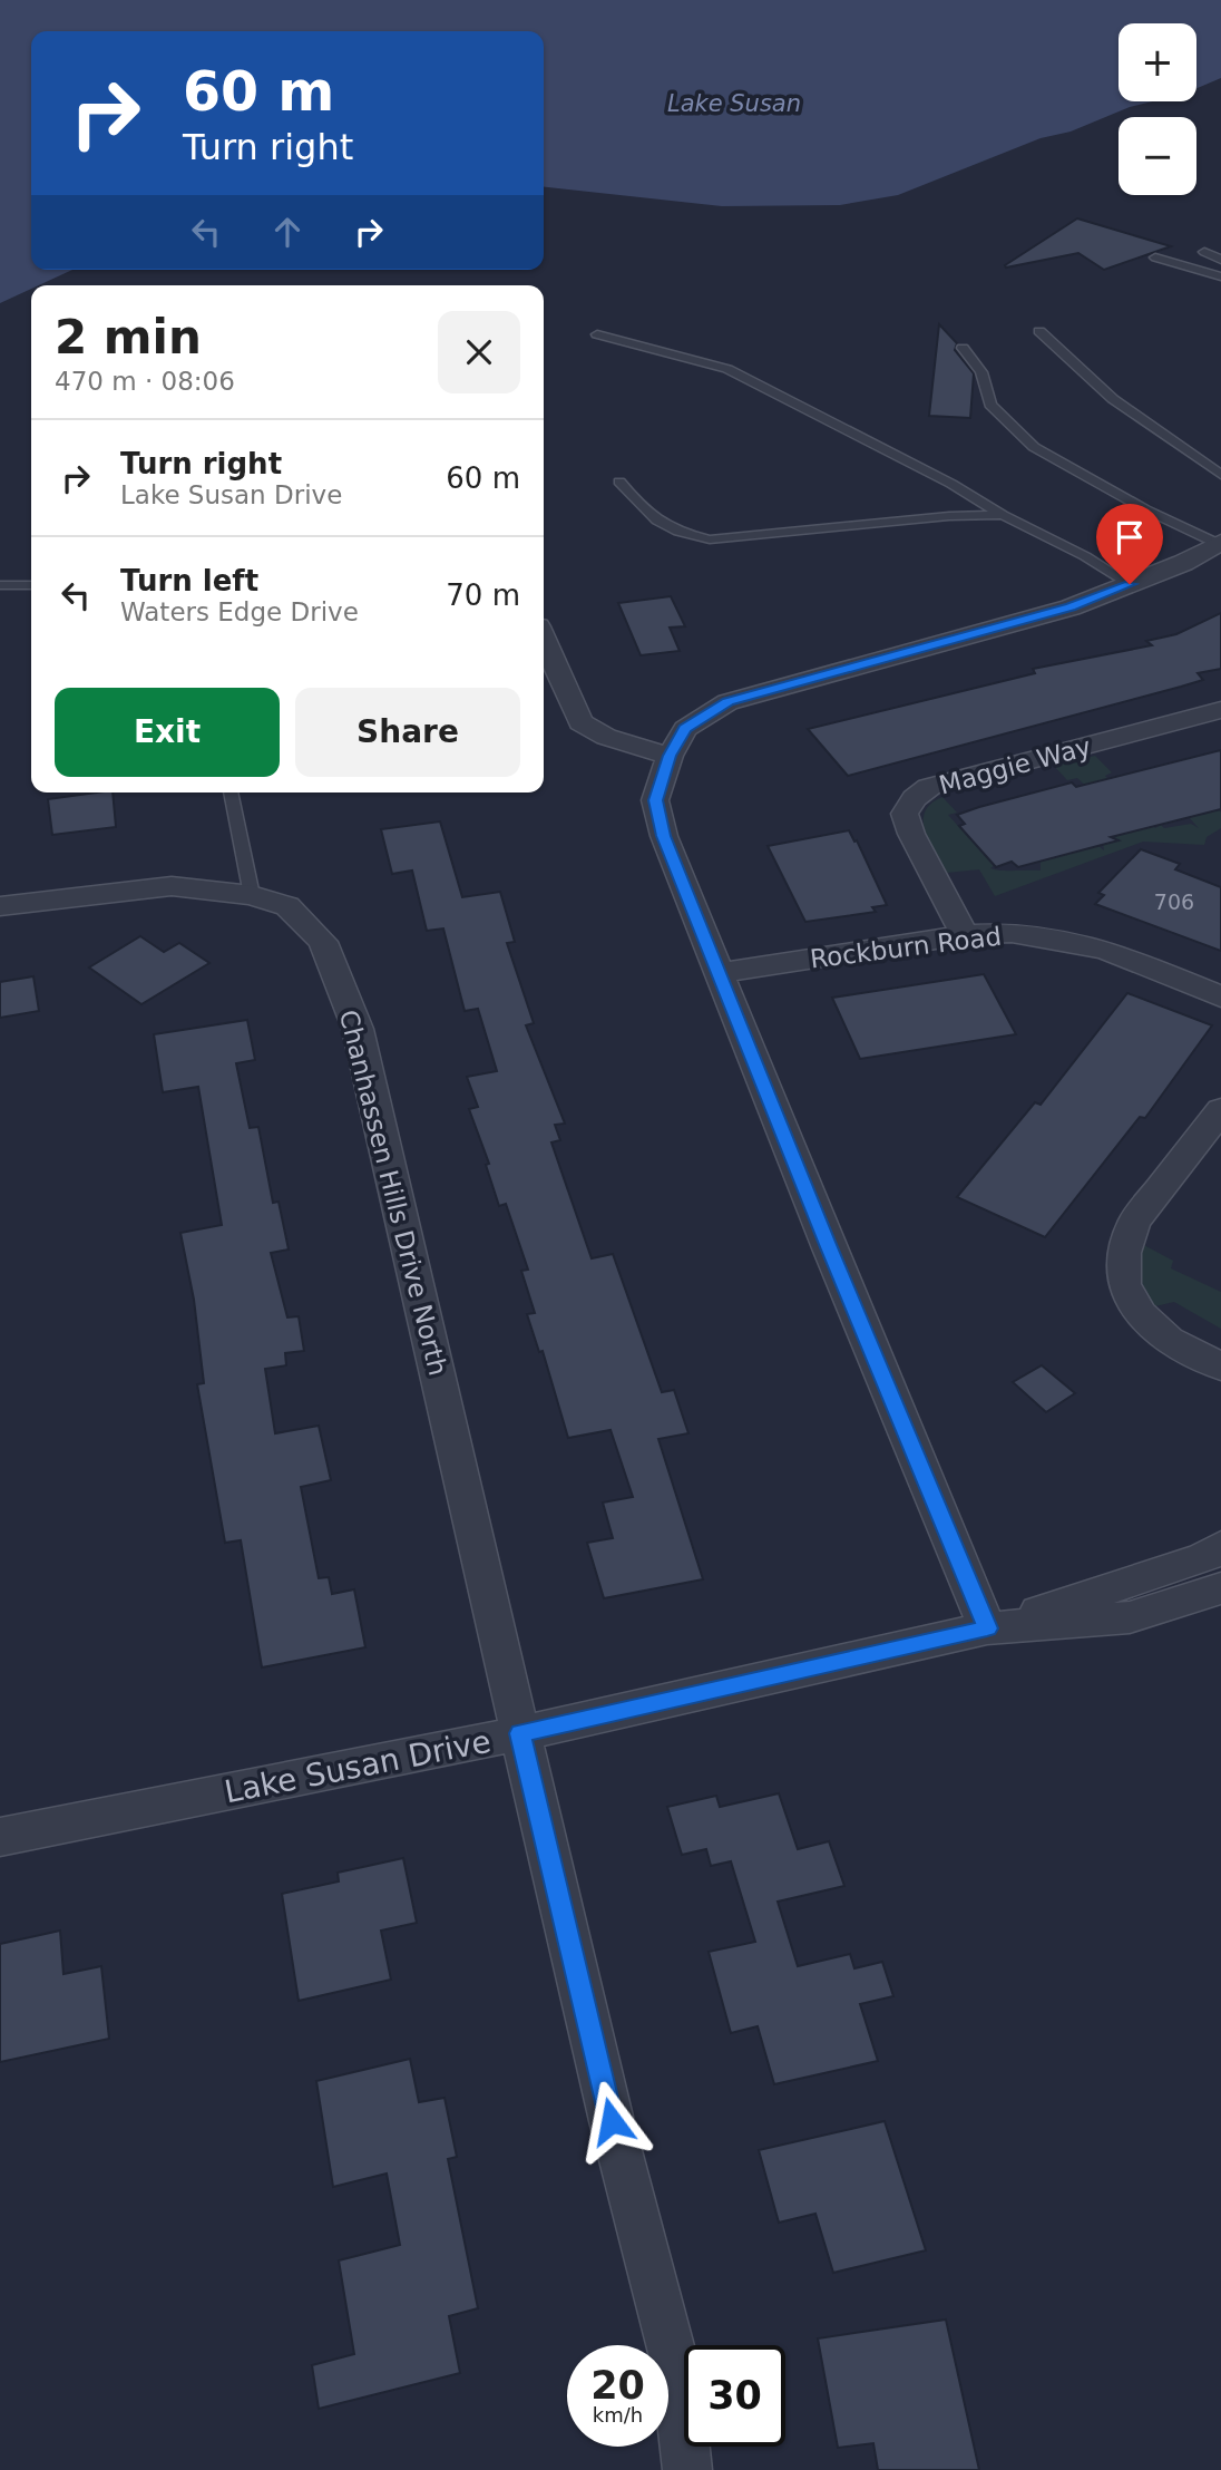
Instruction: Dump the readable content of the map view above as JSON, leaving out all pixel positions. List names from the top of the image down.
{
  "streets": {
    "street": [
      "Maggie Way",
      "Rockburn Road",
      "Chanhassen Hills Drive North",
      "Lake Susan Drive"
    ]
  },
  "crossings": [
    ["Maggie Way", "Rockburn Road"],
    ["Chanhassen Hills Drive North", "Lake Susan Drive"]
  ],
  "water": ["Lake Susan"],
  "house_numbers": ["706"],
  "page": {
    "map_buttons": ["+", "−"],
    "turn": ["60 m", "Turn right"],
    "heading": ["2 min", "470 m · 08:06"],
    "list": [
      {
        "name": "Turn right",
        "note": "Lake Susan Drive",
        "value": "60 m"
      },
      {
        "name": "Turn left",
        "note": "Waters Edge Drive",
        "value": "70 m"
      }
    ],
    "buttons": ["Exit", "Share"],
    "speed": "20 km/h",
    "limit": "30"
  }
}
